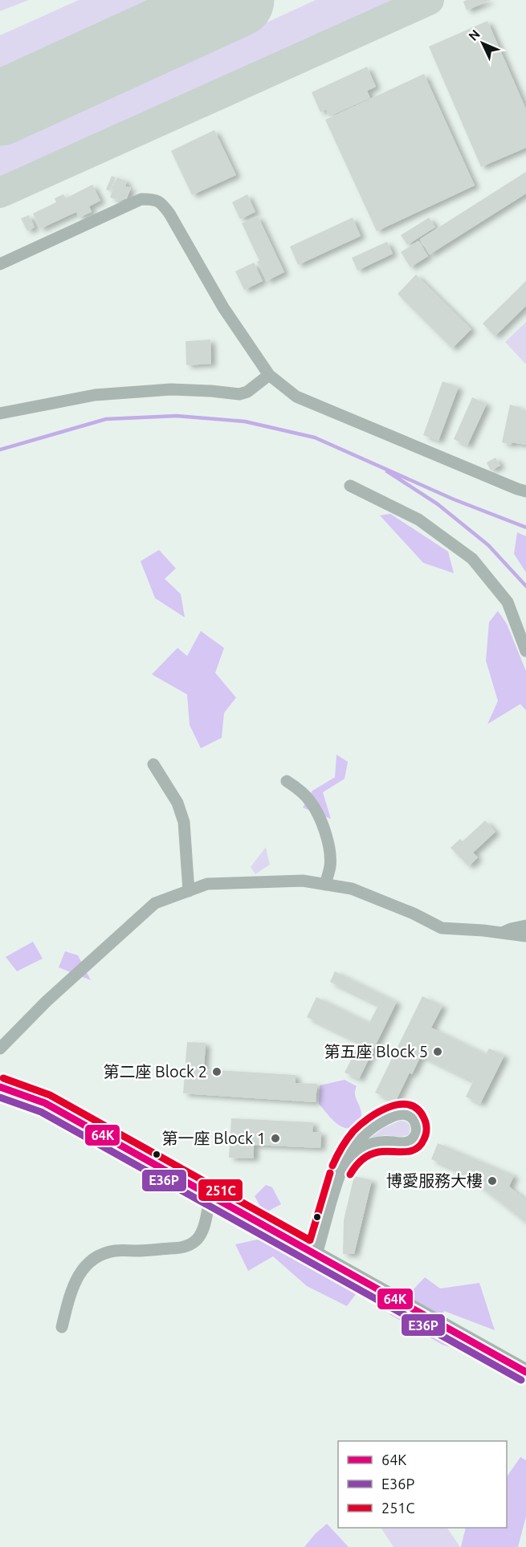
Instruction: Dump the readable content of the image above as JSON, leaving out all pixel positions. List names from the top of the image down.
{
  "places": [
    "第五座 Block 5",
    "第二座 Block 2",
    "第一座 Block 1",
    "博愛服務大樓"
  ],
  "lines": ["transit line 251C", "transit line 64K", "transit line E36P"],
  "legend": ["64K", "E36P", "251C"],
  "north": "top left"
}
